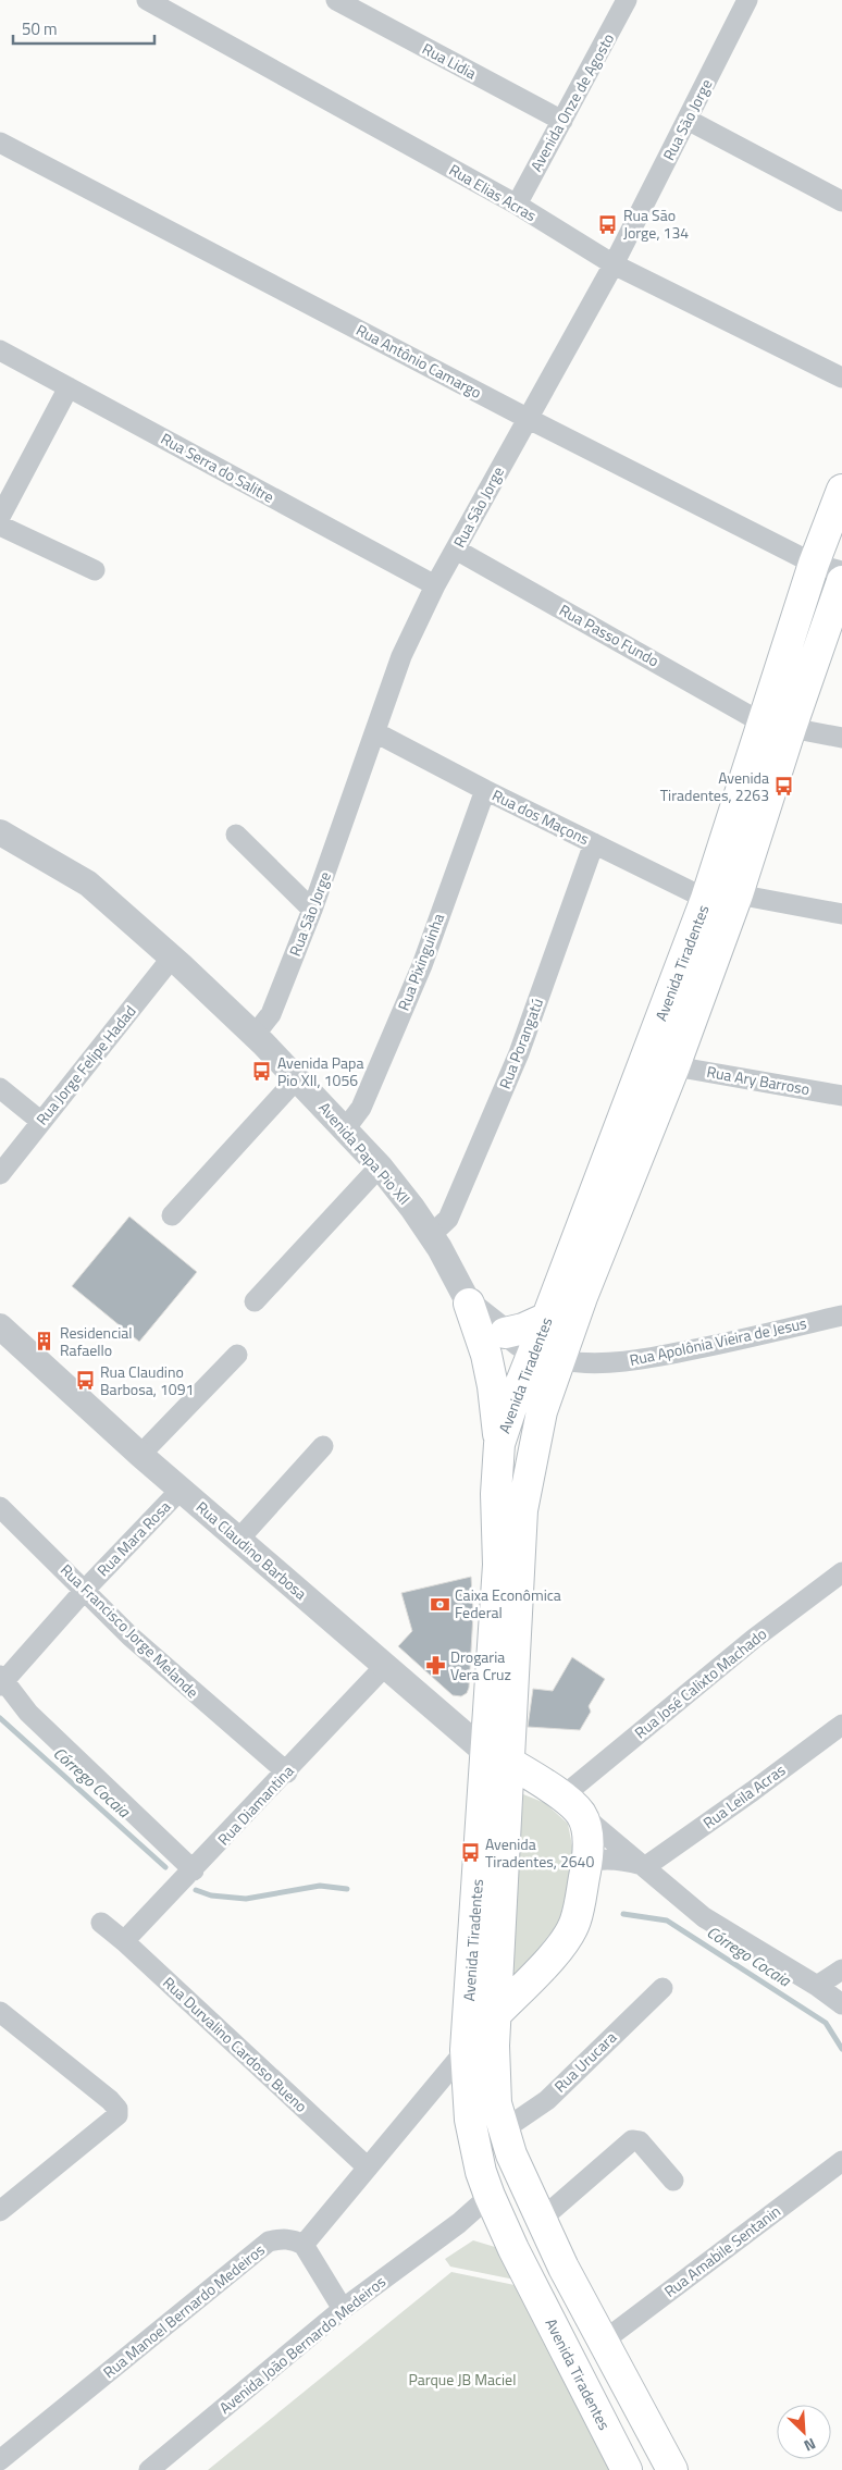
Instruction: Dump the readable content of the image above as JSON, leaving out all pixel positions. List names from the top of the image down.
{
  "streets": {
    "main road": ["Avenida Tiradentes"],
    "street": [
      "Rua Lidia",
      "Avenida Onze de Agosto",
      "Rua São Jorge",
      "Rua Elias Acras",
      "Rua Antônio Camargo",
      "Rua Serra do Salitre",
      "Rua Passo Fundo",
      "Rua dos Maçons",
      "Rua Pixinguinha",
      "Rua Porangatú",
      "Rua Jorge Felipe Hadad",
      "Rua Ary Barroso",
      "Avenida Papa Pio XII",
      "Rua Apolônia Vieira de Jesus",
      "Rua Mara Rosa",
      "Rua Claudino Barbosa",
      "Rua Francisco Jorge Melande",
      "Rua José Calixto Machado",
      "Rua Leila Acras",
      "Rua Diamantina",
      "Rua Durvalino Cardoso Bueno",
      "Rua Urucara",
      "Rua Amabile Sentanin",
      "Rua Manoel Bernardo Medeiros",
      "Avenida João Bernardo Medeiros"
    ]
  },
  "crossings": [
    ["Rua Lidia", "Avenida Onze de Agosto"],
    ["Avenida Onze de Agosto", "Rua Elias Acras"],
    ["Rua São Jorge", "Rua Elias Acras"],
    ["Rua São Jorge", "Rua Antônio Camargo"],
    ["Rua São Jorge", "Rua Serra do Salitre"],
    ["Rua São Jorge", "Rua Passo Fundo"],
    ["Rua São Jorge", "Rua dos Maçons"],
    ["Rua São Jorge", "Avenida Papa Pio XII"],
    ["Rua Antônio Camargo", "Avenida Tiradentes"],
    ["Rua Passo Fundo", "Avenida Tiradentes"],
    ["Rua dos Maçons", "Rua Pixinguinha"],
    ["Rua dos Maçons", "Avenida Tiradentes"],
    ["Rua dos Maçons", "Rua Porangatú"],
    ["Rua Pixinguinha", "Avenida Papa Pio XII"],
    ["Avenida Tiradentes", "Rua Ary Barroso"],
    ["Avenida Tiradentes", "Avenida Papa Pio XII"],
    ["Avenida Tiradentes", "Rua Apolônia Vieira de Jesus"],
    ["Avenida Tiradentes", "Rua Claudino Barbosa"],
    ["Avenida Tiradentes", "Rua Urucara"],
    ["Avenida Tiradentes", "Rua Amabile Sentanin"],
    ["Avenida Tiradentes", "Avenida João Bernardo Medeiros"],
    ["Rua Porangatú", "Avenida Papa Pio XII"],
    ["Rua Jorge Felipe Hadad", "Avenida Papa Pio XII"],
    ["Avenida Papa Pio XII", "Rua Apolônia Vieira de Jesus"],
    ["Rua Mara Rosa", "Rua Claudino Barbosa"],
    ["Rua Mara Rosa", "Rua Francisco Jorge Melande"],
    ["Rua Claudino Barbosa", "Rua Diamantina"],
    ["Rua Francisco Jorge Melande", "Rua Diamantina"],
    ["Rua Diamantina", "Rua Durvalino Cardoso Bueno"]
  ],
  "water": ["Córrego Cocaia"],
  "parks": ["Parque JB Maciel"],
  "places": {
    "bus stop": [
      "Rua São Jorge, 134",
      "Avenida Tiradentes, 2263",
      "Avenida Papa Pio XII, 1056",
      "Rua Claudino Barbosa, 1091",
      "Avenida Tiradentes, 2640"
    ],
    "building": ["Residencial Rafaello"],
    "bank": ["Caixa Econômica Federal"],
    "pharmacy": ["Drogaria Vera Cruz"]
  },
  "scale_bar": "50 m",
  "north": "bottom right"
}
